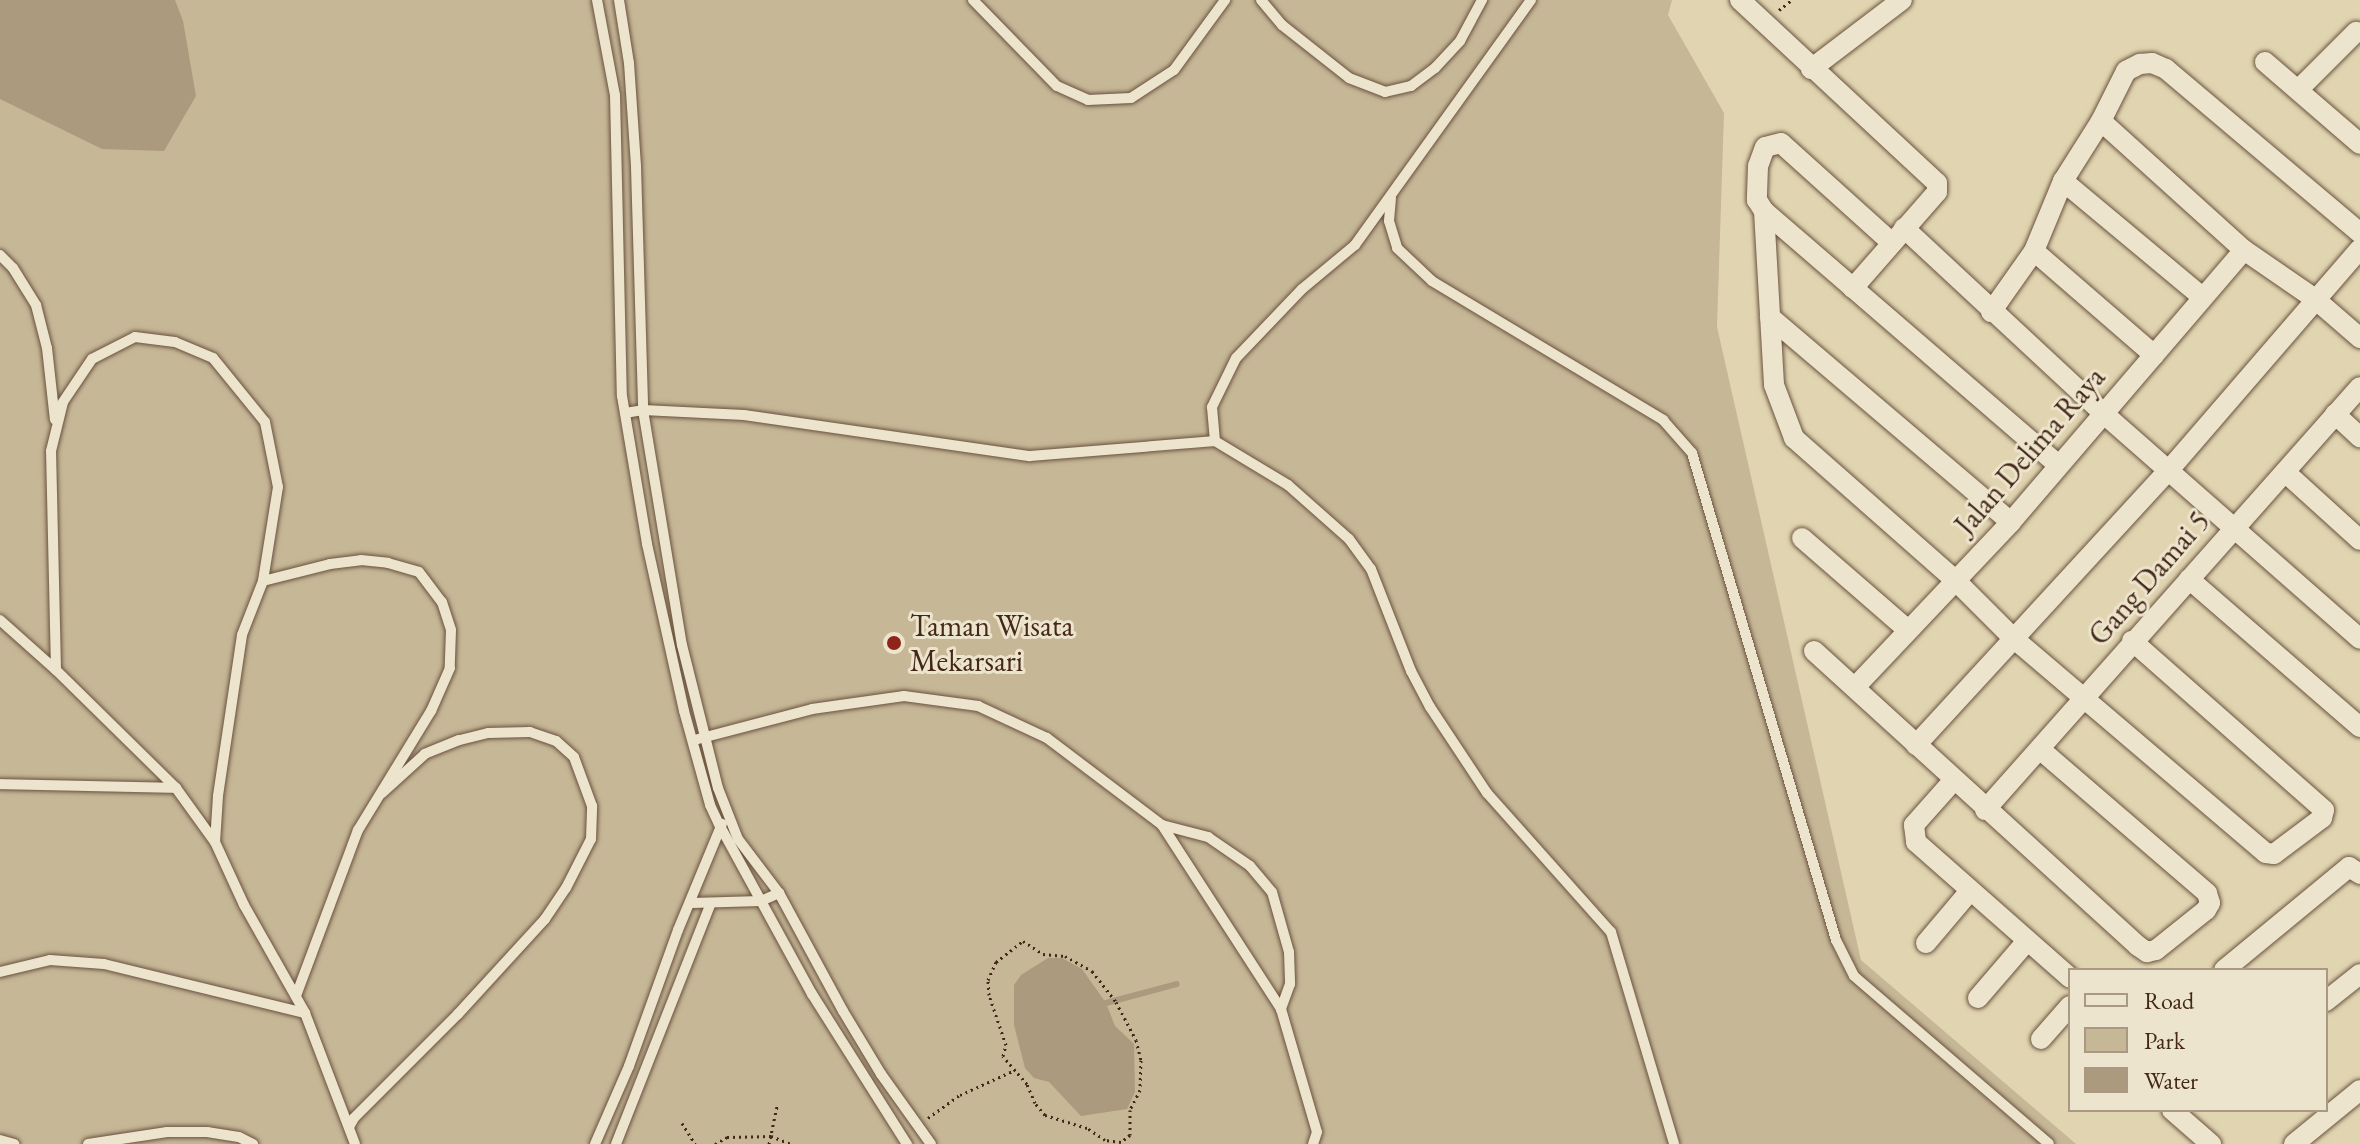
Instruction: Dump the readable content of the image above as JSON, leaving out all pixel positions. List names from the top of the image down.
{
  "streets": {
    "street": ["Jalan Delima Raya", "Gang Damai 5"]
  },
  "places": ["Taman Wisata Mekarsari"],
  "legend": ["Road", "Park", "Water"]
}
